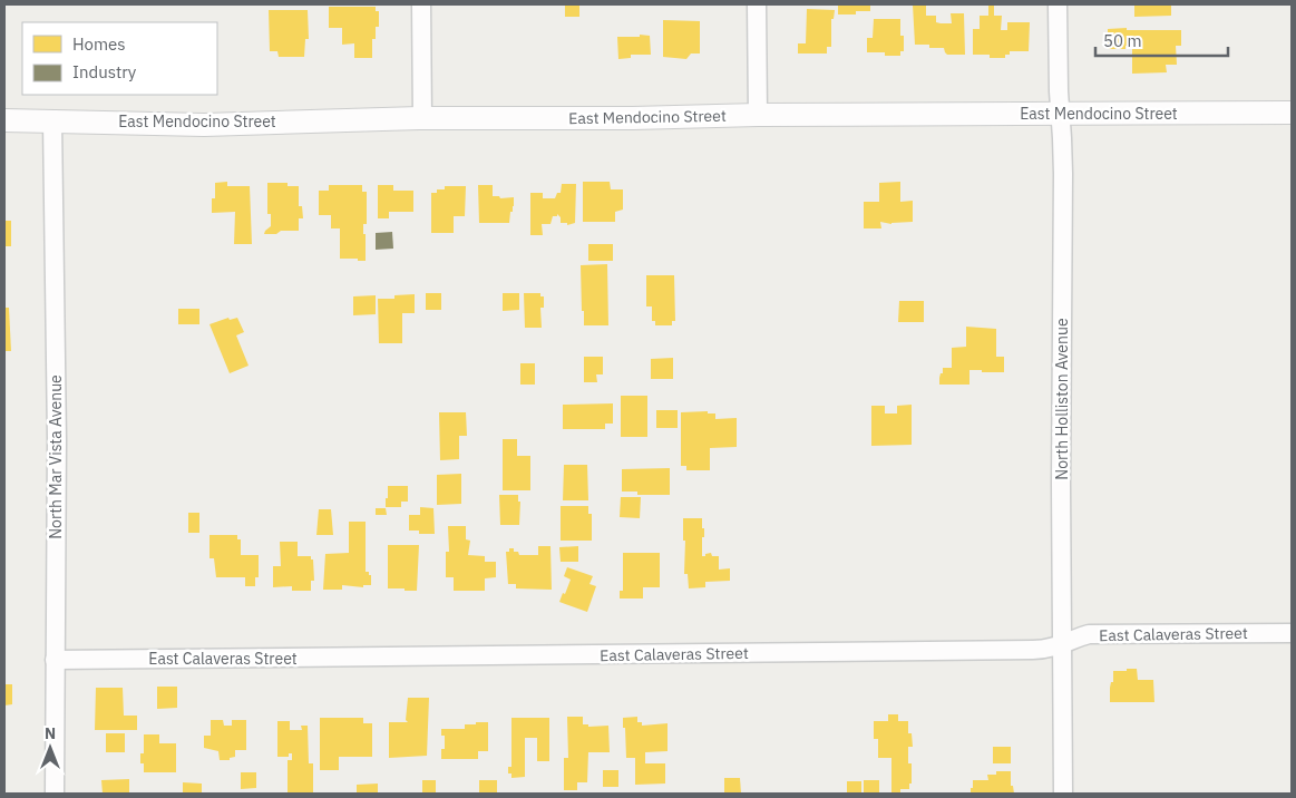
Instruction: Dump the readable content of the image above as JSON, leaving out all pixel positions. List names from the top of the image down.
{
  "streets": {
    "street": [
      "East Mendocino Street",
      "North Holliston Avenue",
      "North Mar Vista Avenue",
      "East Calaveras Street"
    ]
  },
  "crossings": [
    ["East Mendocino Street", "North Holliston Avenue"],
    ["East Mendocino Street", "North Mar Vista Avenue"],
    ["North Holliston Avenue", "East Calaveras Street"],
    ["North Mar Vista Avenue", "East Calaveras Street"]
  ],
  "legend": ["Homes", "Industry"],
  "scale_bar": "50 m",
  "north": "top"
}
